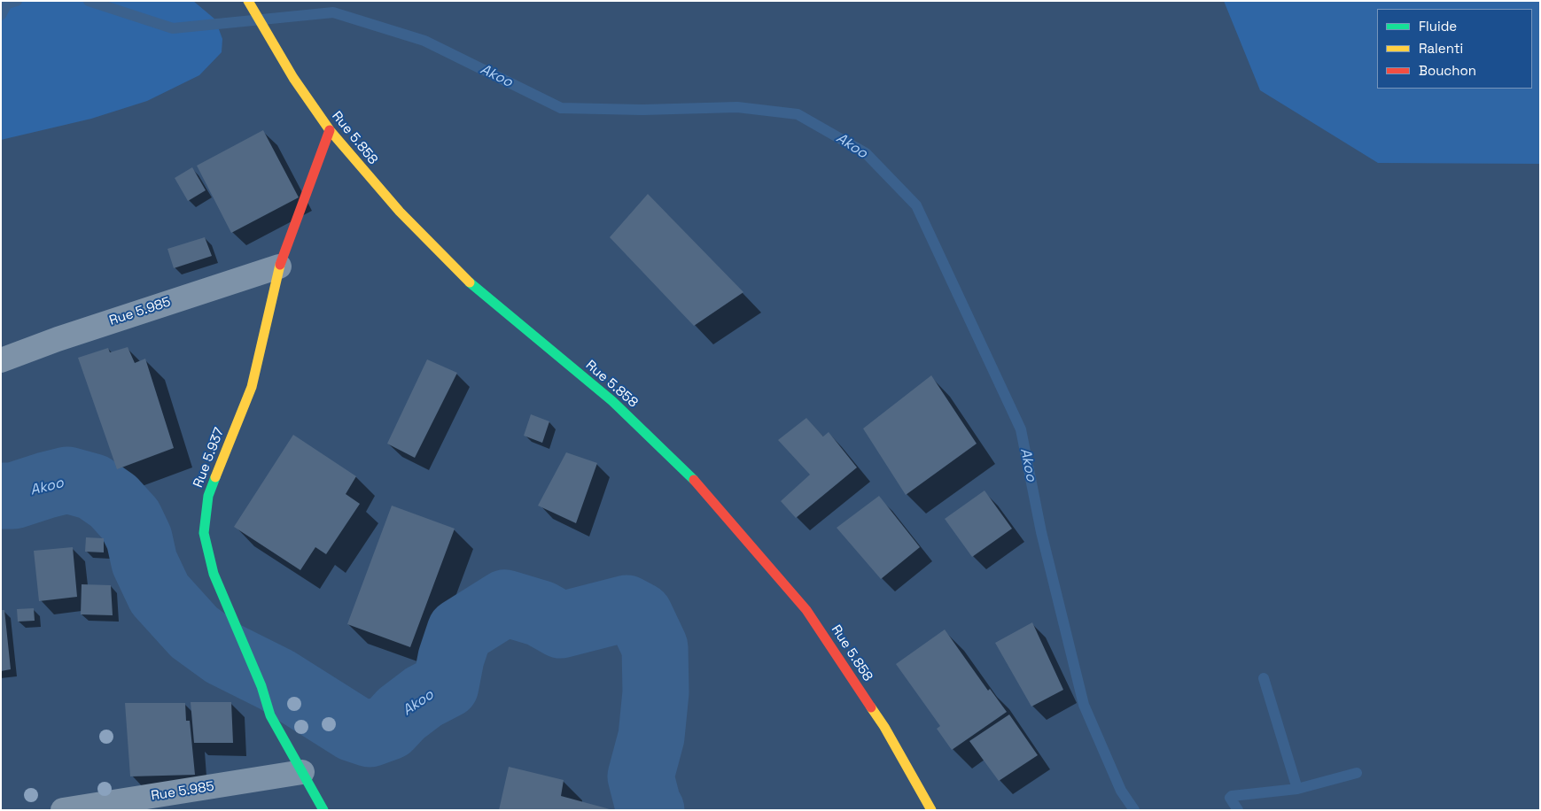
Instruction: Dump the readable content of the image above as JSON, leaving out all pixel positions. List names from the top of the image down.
{
  "streets": {
    "street": ["Rue 5.858", "Rue 5.985", "Rue 5.937"]
  },
  "crossings": [
    ["Rue 5.858", "Rue 5.937"],
    ["Rue 5.985", "Rue 5.937"]
  ],
  "water": ["Akoo"],
  "legend": ["Fluide", "Ralenti", "Bouchon"]
}
